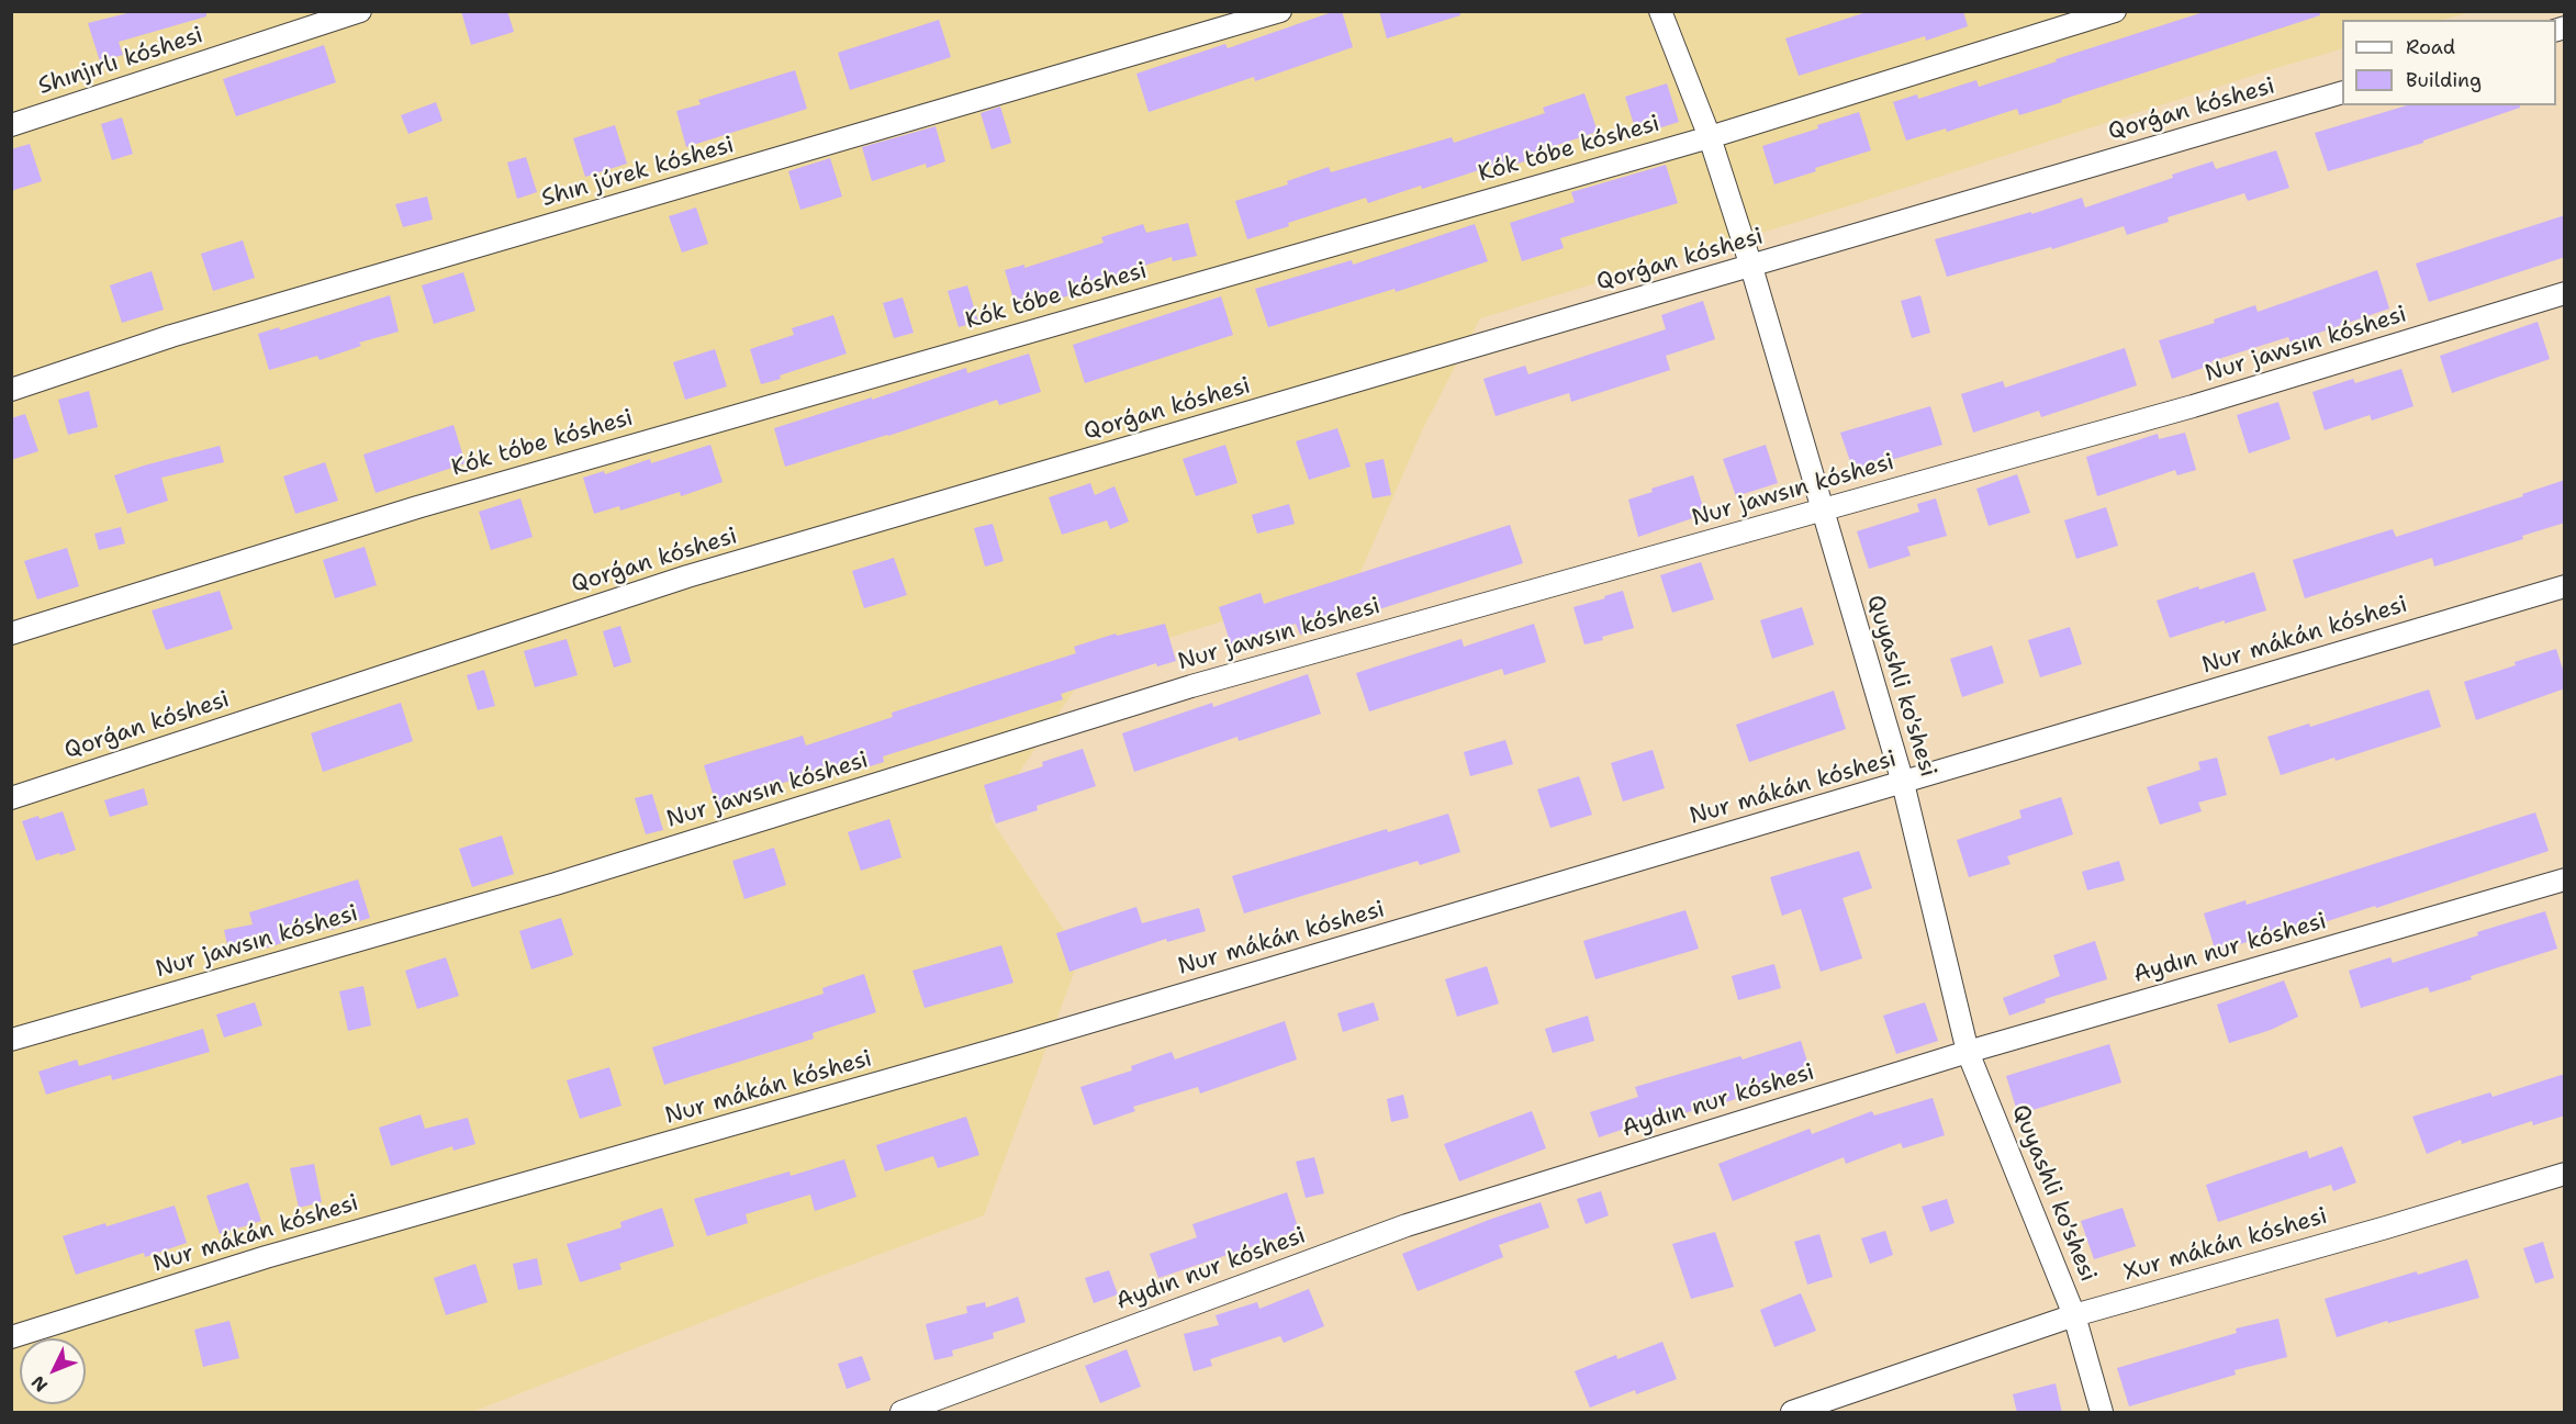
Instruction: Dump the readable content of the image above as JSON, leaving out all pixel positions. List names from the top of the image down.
{
  "streets": {
    "street": [
      "Shınjırlı kóshesi",
      "Qorǵan kóshesi",
      "Kók tóbe kóshesi",
      "Shın júrek kóshesi",
      "Nur jawsın kóshesi",
      "Nur mákán kóshesi",
      "Quyashli ko'shesi",
      "Aydın nur kóshesi",
      "Xur mákán kóshesi"
    ]
  },
  "crossings": [
    ["Qorǵan kóshesi", "Quyashli ko'shesi"],
    ["Kók tóbe kóshesi", "Quyashli ko'shesi"],
    ["Nur jawsın kóshesi", "Quyashli ko'shesi"],
    ["Nur mákán kóshesi", "Quyashli ko'shesi"],
    ["Quyashli ko'shesi", "Aydın nur kóshesi"],
    ["Quyashli ko'shesi", "Xur mákán kóshesi"]
  ],
  "legend": ["Road", "Building"],
  "north": "bottom left"
}
